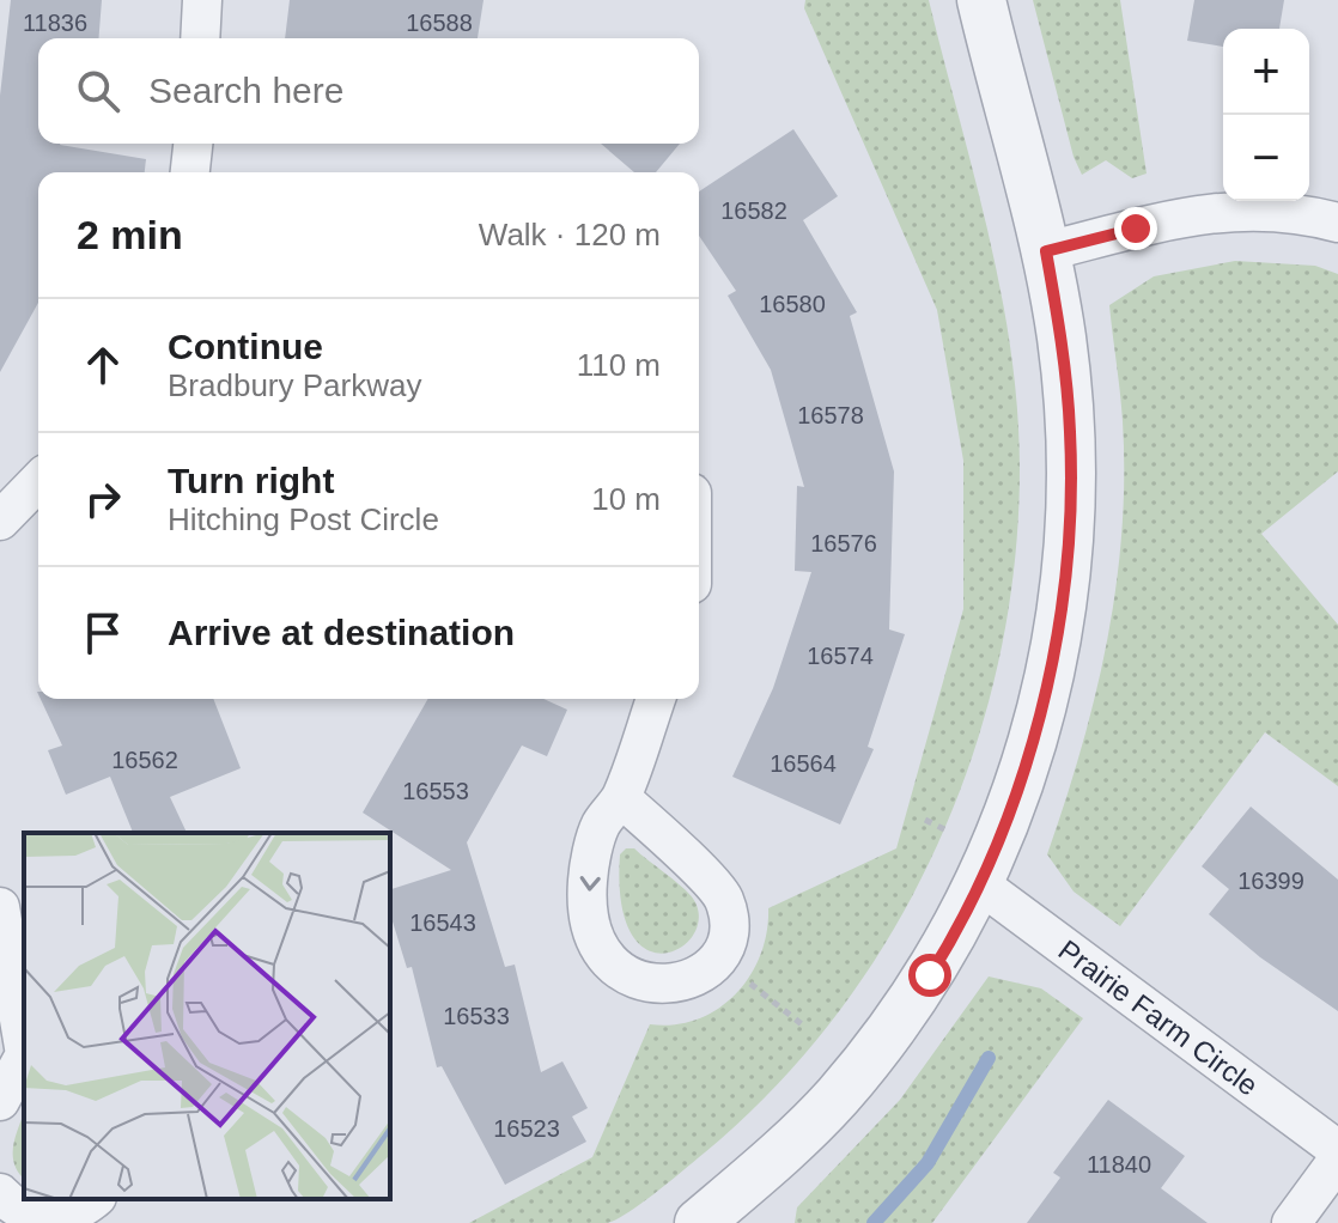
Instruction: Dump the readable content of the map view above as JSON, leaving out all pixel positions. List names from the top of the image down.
{
  "streets": {
    "street": ["Prairie Farm Circle"]
  },
  "house_numbers": [
    "11836",
    "16588",
    "16582",
    "16580",
    "16578",
    "16576",
    "16574",
    "16562",
    "16564",
    "16553",
    "16399",
    "16543",
    "16533",
    "16523",
    "11840"
  ],
  "page": {
    "map_buttons": ["+", "−"],
    "search": "Search here",
    "heading": ["2 min", "Walk · 120 m"],
    "list": [
      ["Continue", "Bradbury Parkway", "110 m"],
      ["Turn right", "Hitching Post Circle", "10 m"],
      "Arrive at destination"
    ]
  }
}
